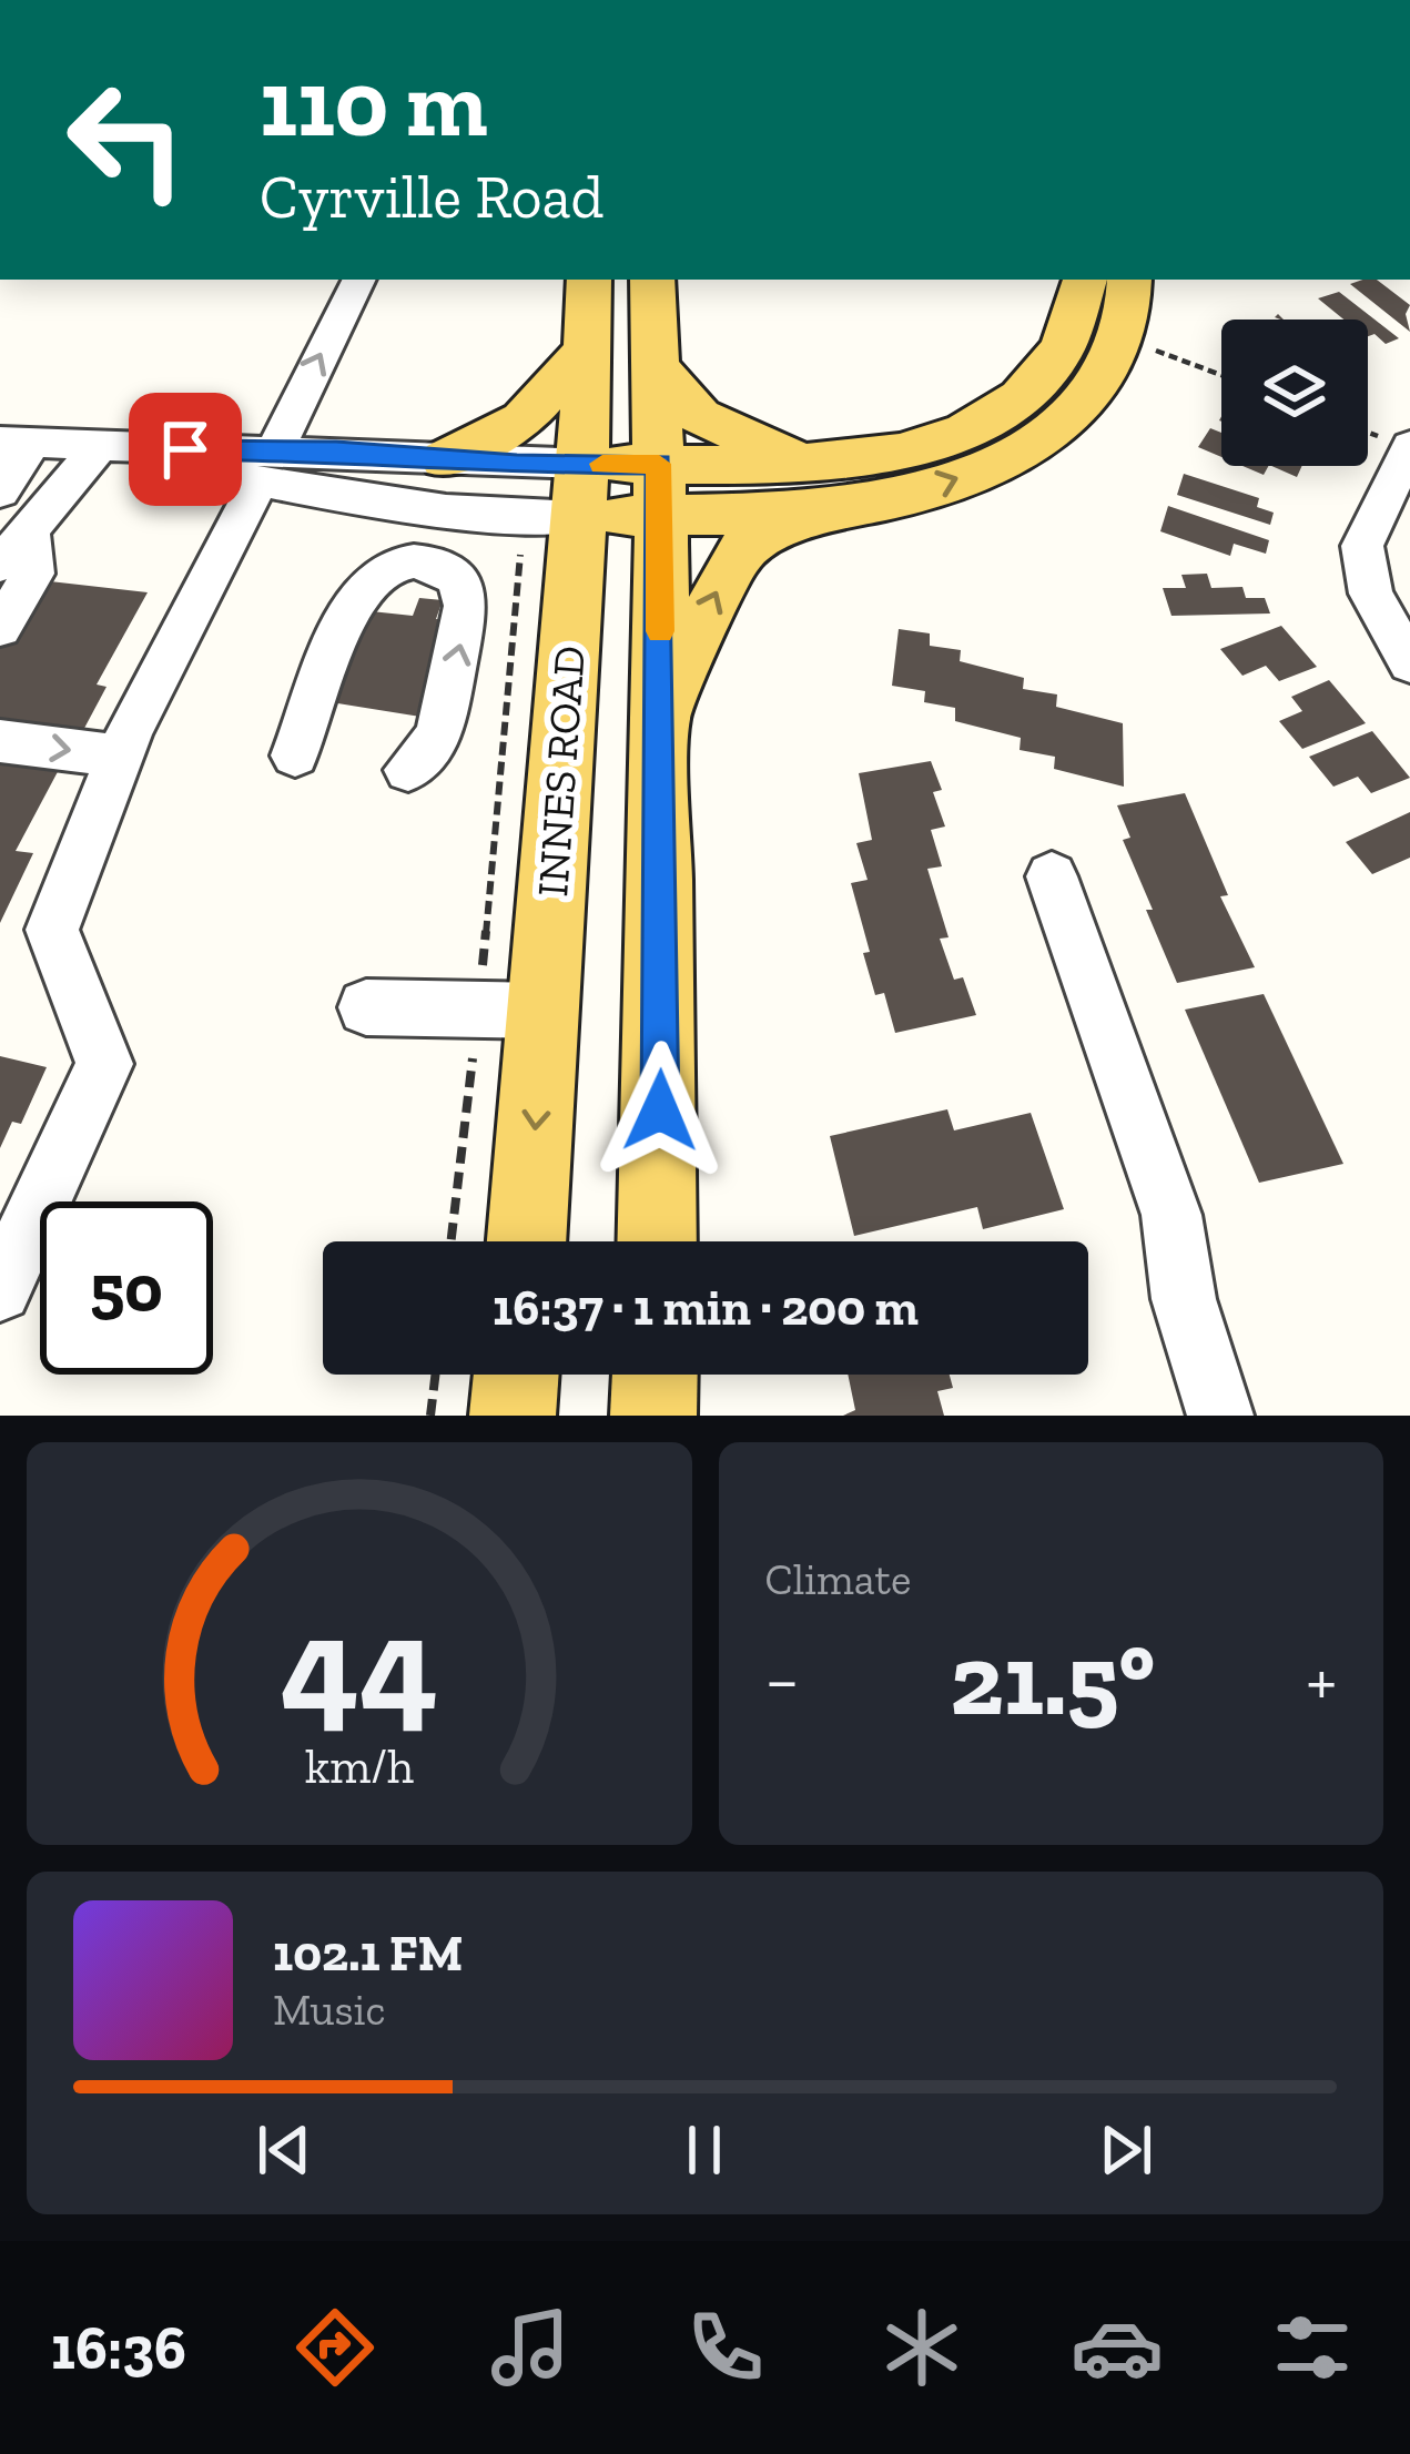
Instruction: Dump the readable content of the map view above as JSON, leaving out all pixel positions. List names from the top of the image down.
{
  "streets": {
    "main road": ["INNES ROAD"]
  },
  "page": {
    "turn": ["110 m", "Cyrville Road"],
    "limit": "50",
    "trip": "16:37 · 1 min · 200 m",
    "tile": "Climate",
    "heat": ["−", "21.5°", "+"],
    "song": ["102.1 FM", "Music"],
    "tabs": "16:36",
    "gauge": ["44", "km/h"]
  }
}
